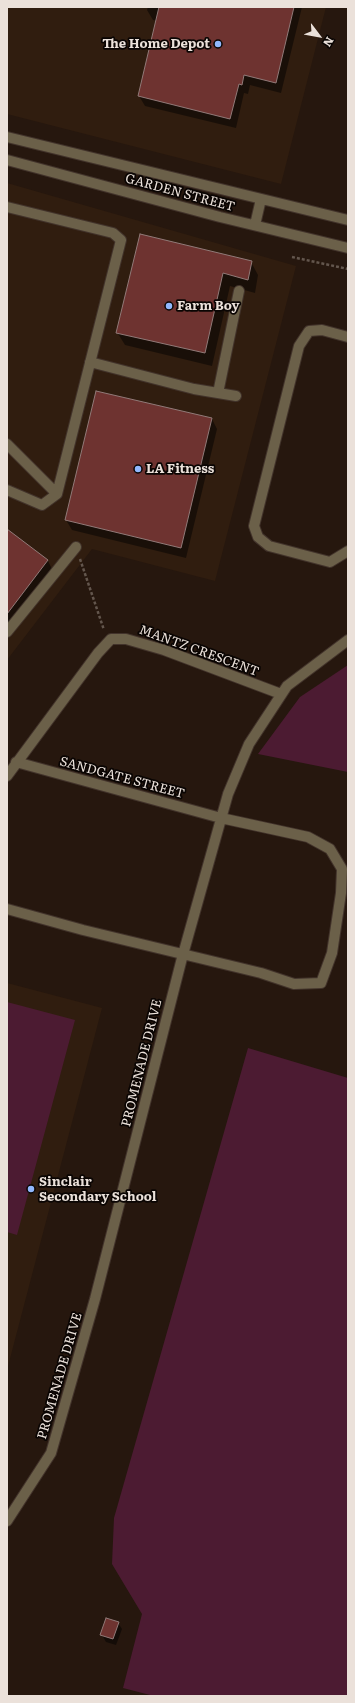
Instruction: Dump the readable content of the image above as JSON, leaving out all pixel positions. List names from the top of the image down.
{
  "streets": {
    "street": [
      "GARDEN STREET",
      "MANTZ CRESCENT",
      "SANDGATE STREET",
      "PROMENADE DRIVE"
    ]
  },
  "crossings": [
    ["MANTZ CRESCENT", "PROMENADE DRIVE"],
    ["SANDGATE STREET", "PROMENADE DRIVE"]
  ],
  "places": [
    "The Home Depot",
    "Farm Boy",
    "LA Fitness",
    "Sinclair Secondary School"
  ],
  "north": "bottom right"
}
